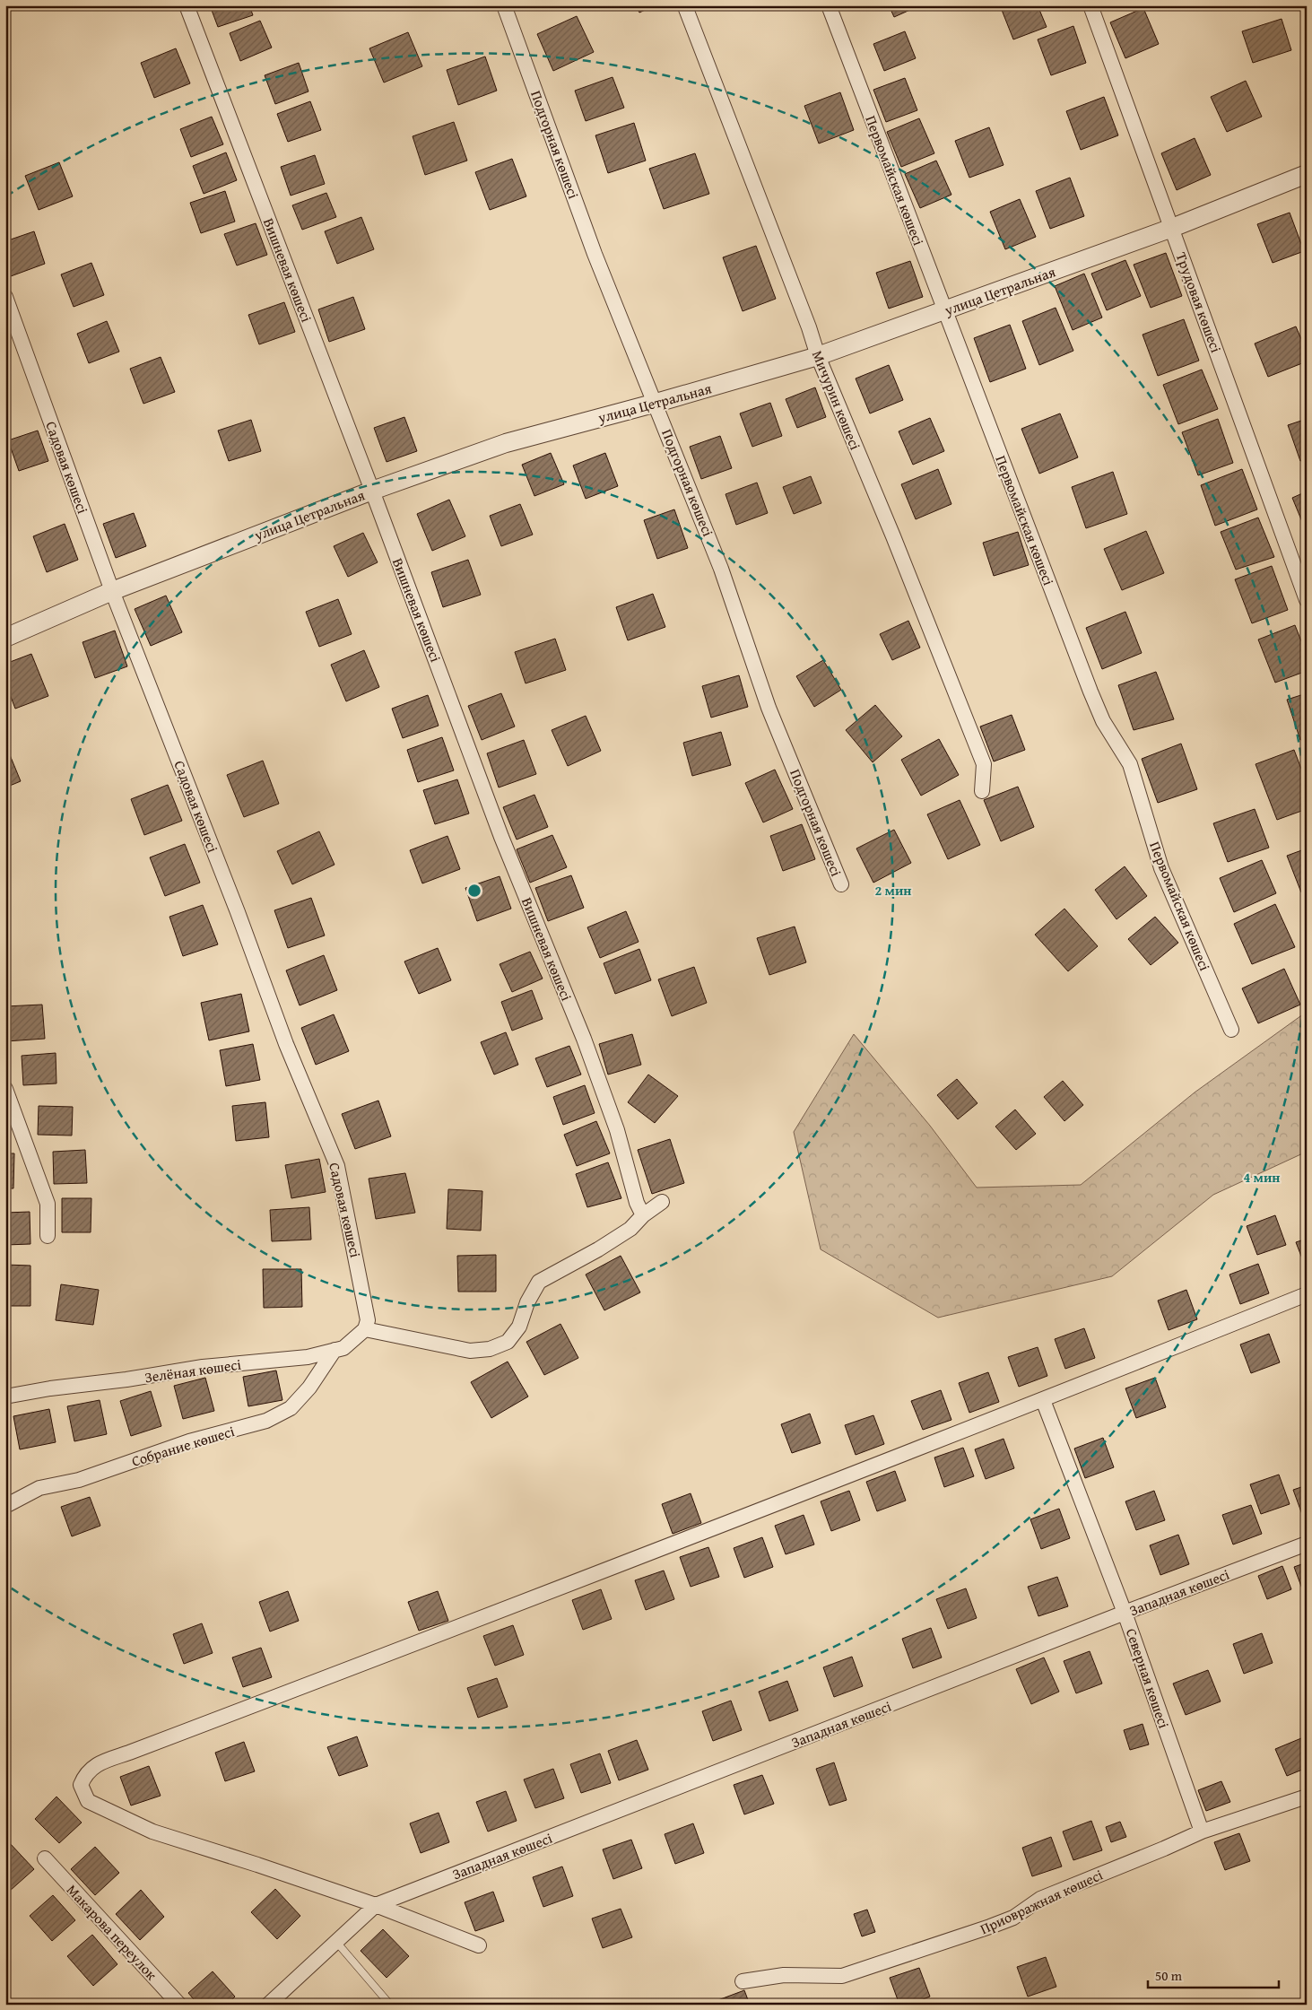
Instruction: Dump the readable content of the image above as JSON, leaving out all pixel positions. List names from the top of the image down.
{
  "streets": {
    "street": [
      "Подгорная көшесі",
      "Первомайская көшесі",
      "Вишневая көшесі",
      "улица Цетральная",
      "Трудовая көшесі",
      "Мичурин көшесі",
      "Садовая көшесі",
      "Зелёная көшесі",
      "Собрание көшесі",
      "Западная көшесі",
      "Северная көшесі",
      "Приовражная көшесі",
      "Макарова переулок"
    ]
  },
  "crossings": [
    ["Подгорная көшесі", "улица Цетральная"],
    ["Первомайская көшесі", "улица Цетральная"],
    ["Вишневая көшесі", "улица Цетральная"],
    ["улица Цетральная", "Трудовая көшесі"],
    ["улица Цетральная", "Мичурин көшесі"],
    ["улица Цетральная", "Садовая көшесі"],
    ["Садовая көшесі", "Зелёная көшесі"],
    ["Зелёная көшесі", "Собрание көшесі"],
    ["Западная көшесі", "Северная көшесі"],
    ["Северная көшесі", "Приовражная көшесі"]
  ],
  "scale_bar": "50 m",
  "rings": ["2 мин", "4 мин"]
}
